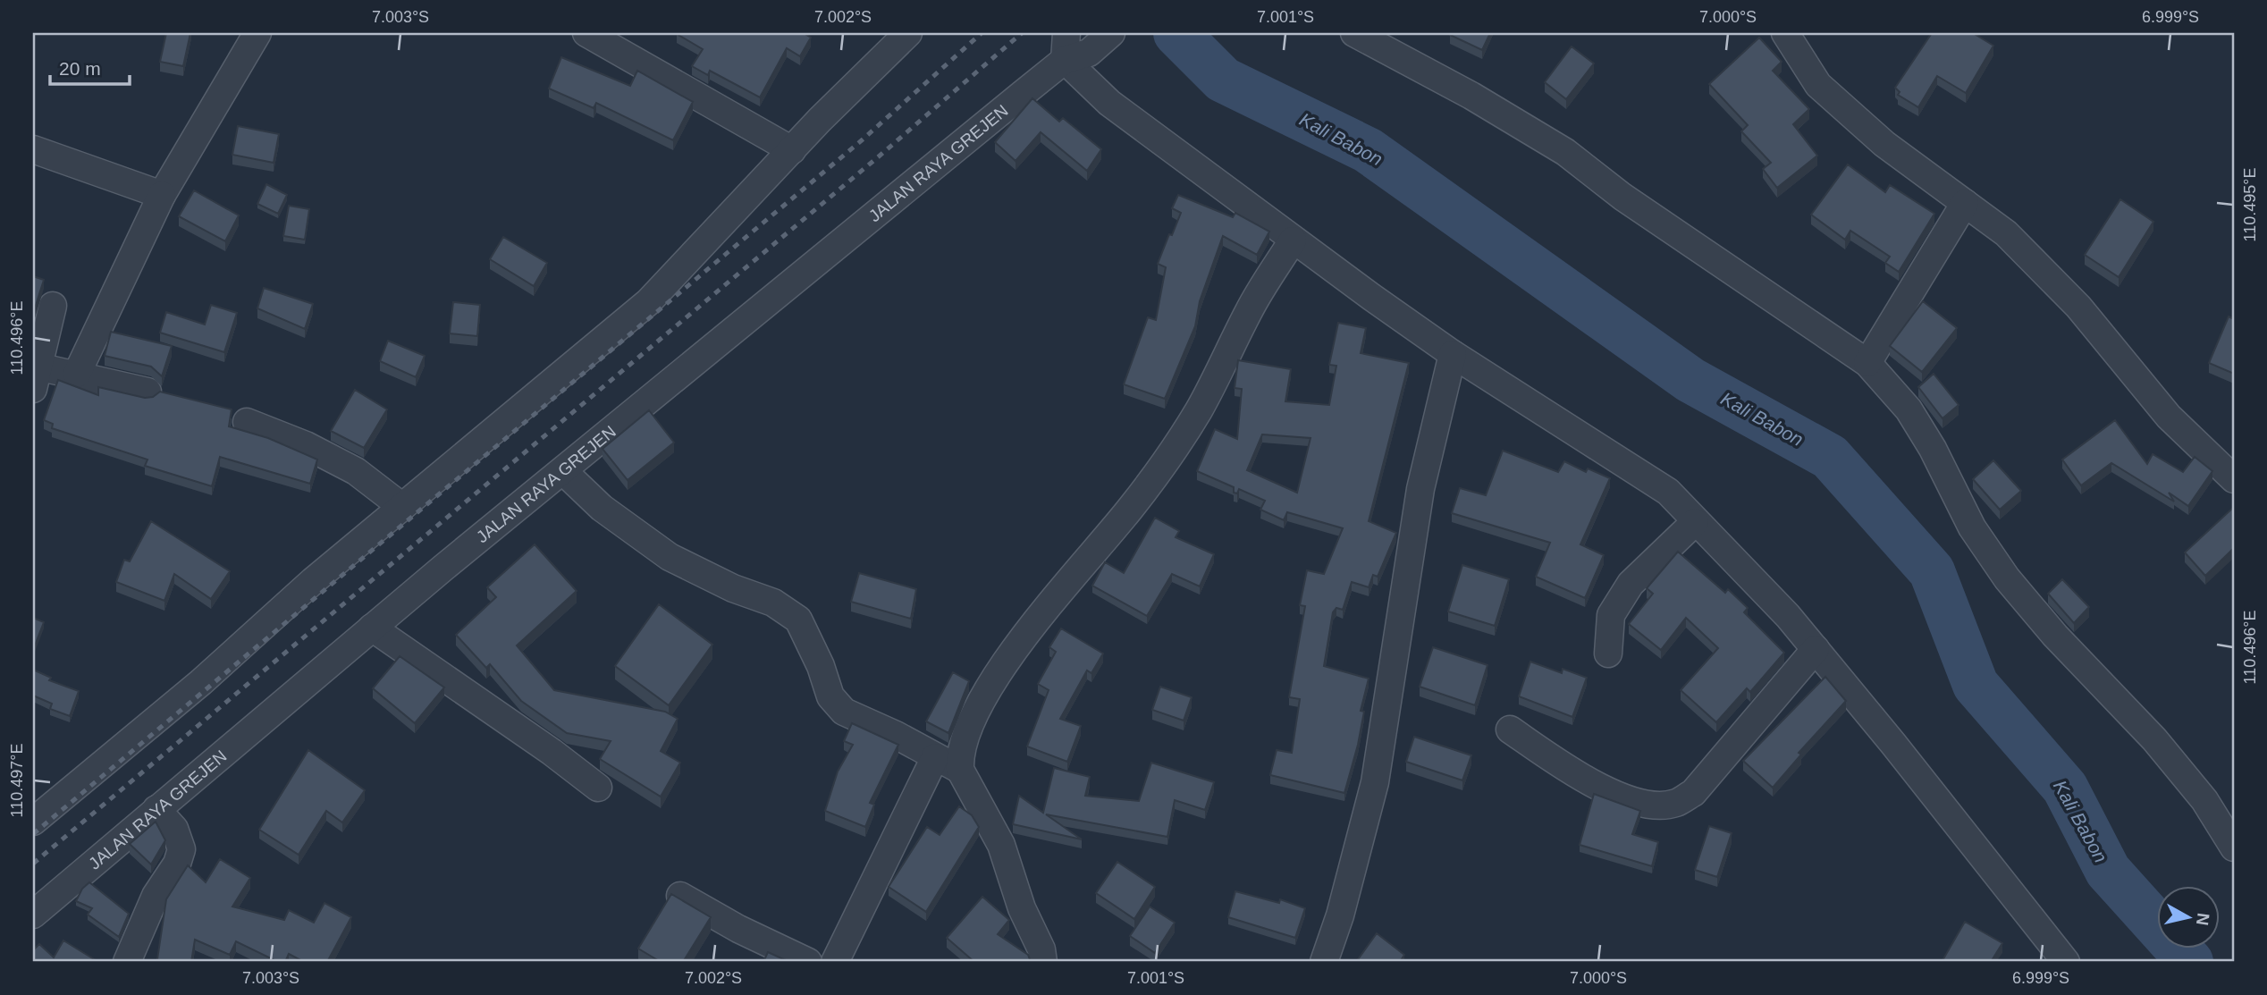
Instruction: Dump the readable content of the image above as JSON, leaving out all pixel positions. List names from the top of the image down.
{
  "streets": {
    "street": ["JALAN RAYA GREJEN"]
  },
  "water": ["Kali Babon"],
  "scale_bar": "20 m",
  "north": "right",
  "coordinates": [
    "7.003°S",
    "7.002°S",
    "7.001°S",
    "7.000°S",
    "6.999°S",
    "110.495°E",
    "110.496°E",
    "110.497°E"
  ]
}
